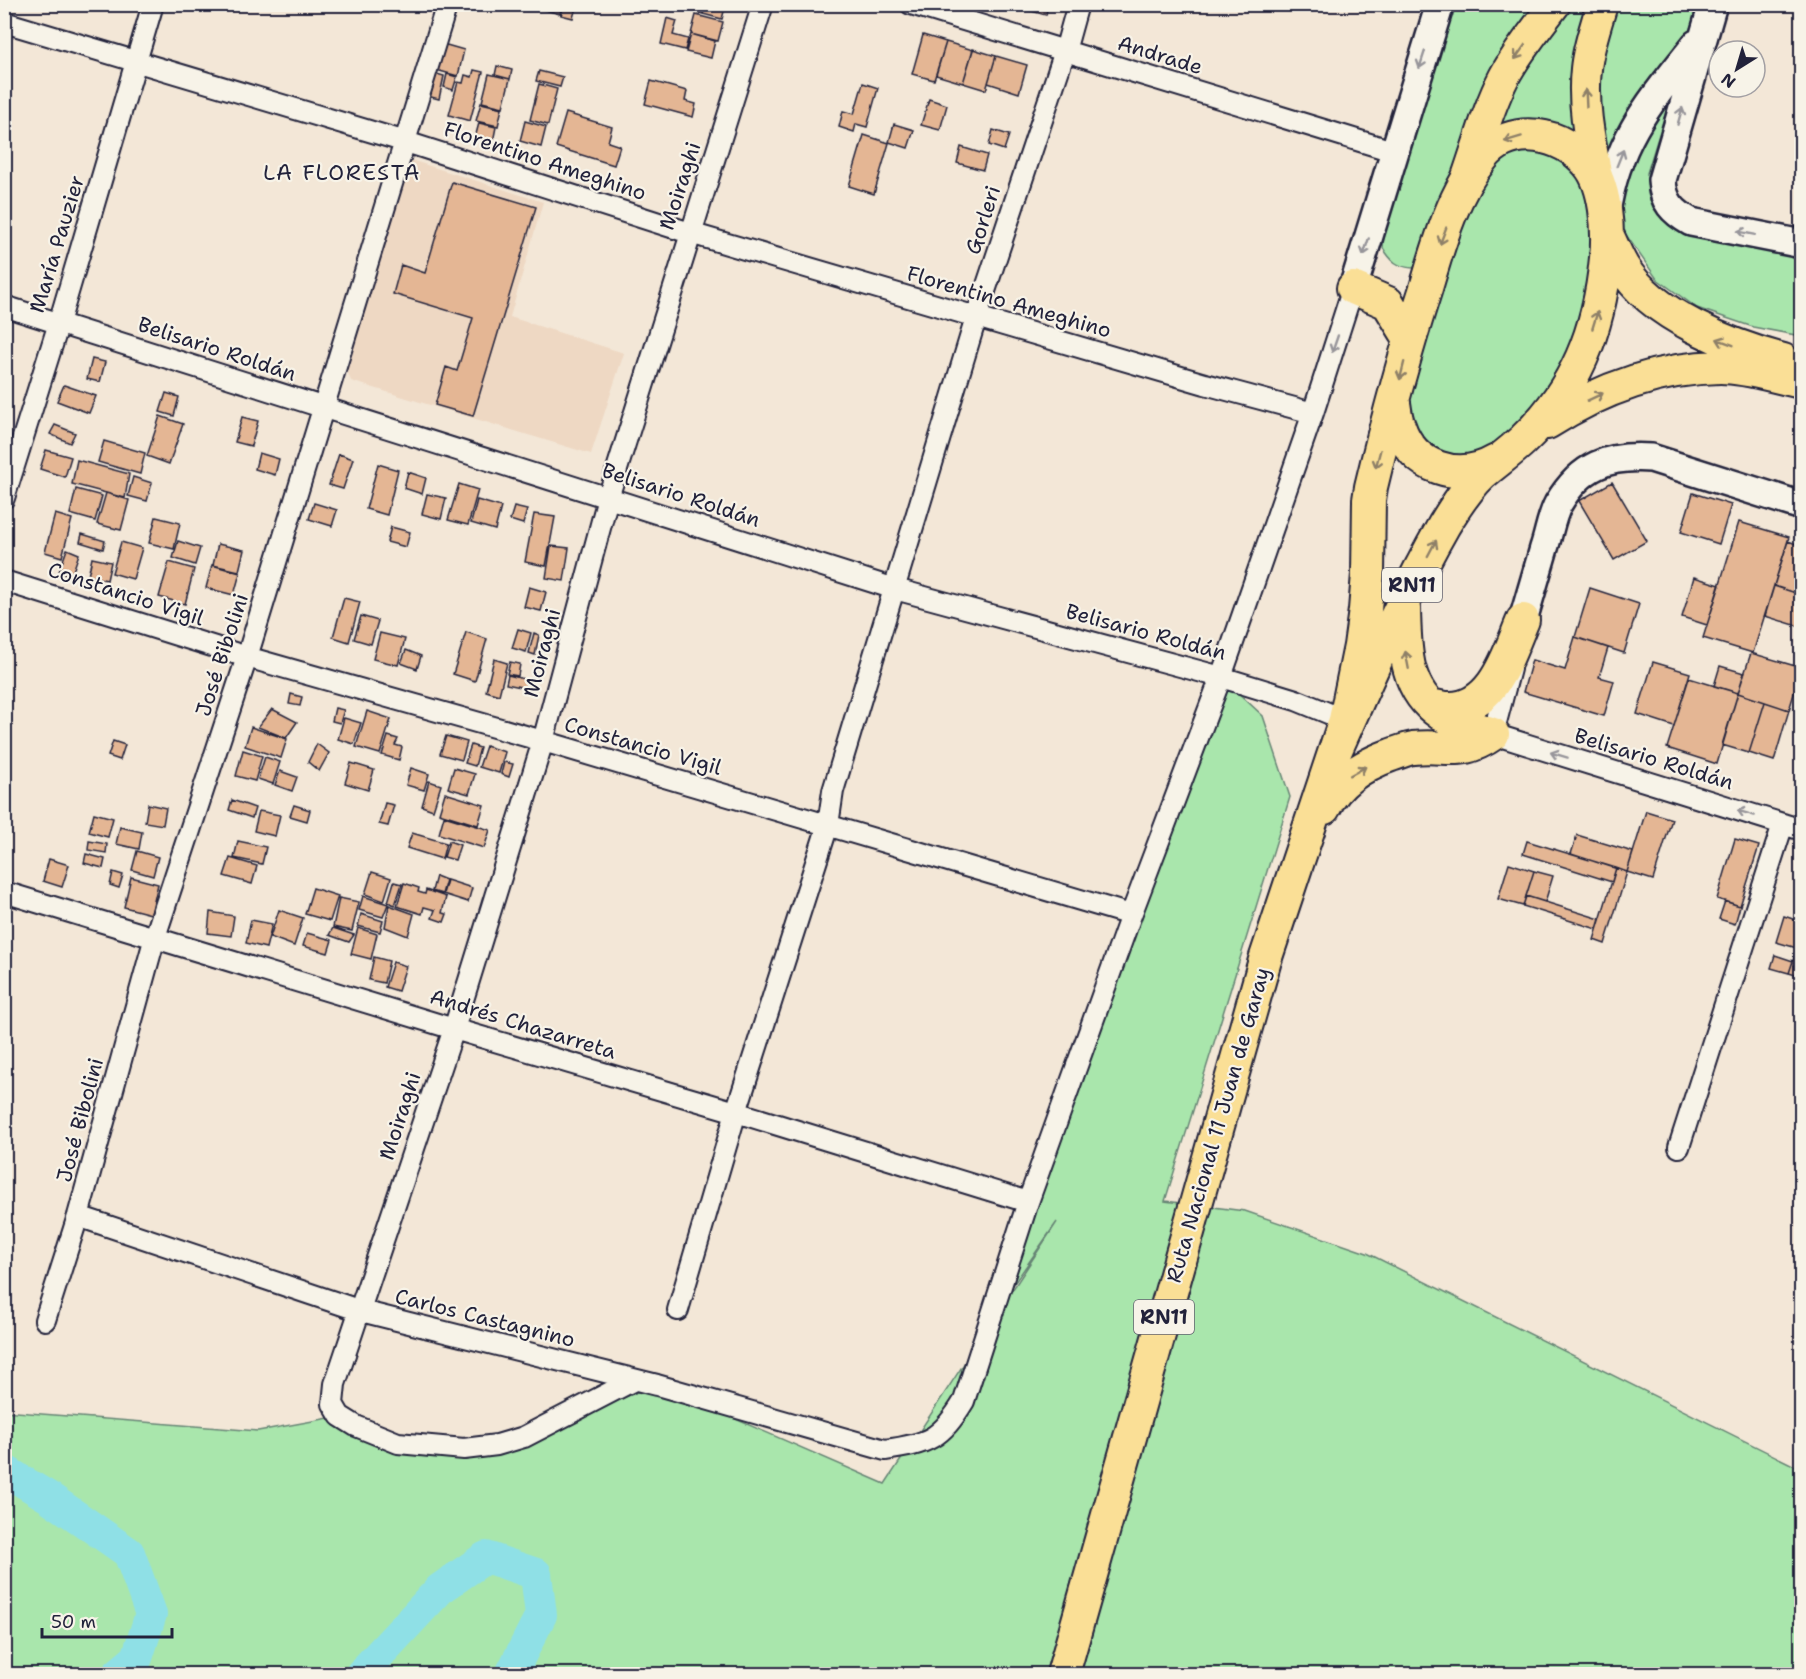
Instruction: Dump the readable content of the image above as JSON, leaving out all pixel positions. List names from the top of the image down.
{
  "streets": {
    "highway": ["RN11", "Ruta Nacional 11 Juan de Garay"],
    "street": [
      "Andrade",
      "Florentino Ameghino",
      "Moiraghi",
      "Gorleri",
      "María Pauzier",
      "Belisario Roldán",
      "Constancio Vigil",
      "José Bibolini",
      "Andrés Chazarreta",
      "Carlos Castagnino"
    ]
  },
  "crossings": [
    ["Andrade", "Gorleri"],
    ["Florentino Ameghino", "Moiraghi"],
    ["Florentino Ameghino", "Gorleri"],
    ["Florentino Ameghino", "María Pauzier"],
    ["Florentino Ameghino", "José Bibolini"],
    ["Moiraghi", "Belisario Roldán"],
    ["Moiraghi", "Constancio Vigil"],
    ["Moiraghi", "Andrés Chazarreta"],
    ["Moiraghi", "Carlos Castagnino"],
    ["Gorleri", "Belisario Roldán"],
    ["Gorleri", "Constancio Vigil"],
    ["Gorleri", "Andrés Chazarreta"],
    ["María Pauzier", "Belisario Roldán"],
    ["Belisario Roldán", "José Bibolini"],
    ["Belisario Roldán", "Ruta Nacional 11 Juan de Garay"],
    ["Constancio Vigil", "José Bibolini"],
    ["José Bibolini", "Andrés Chazarreta"],
    ["José Bibolini", "Carlos Castagnino"],
    ["Andrés Chazarreta", "Carlos Castagnino"]
  ],
  "districts": ["LA FLORESTA"],
  "scale_bar": "50 m",
  "north": "bottom left"
}
